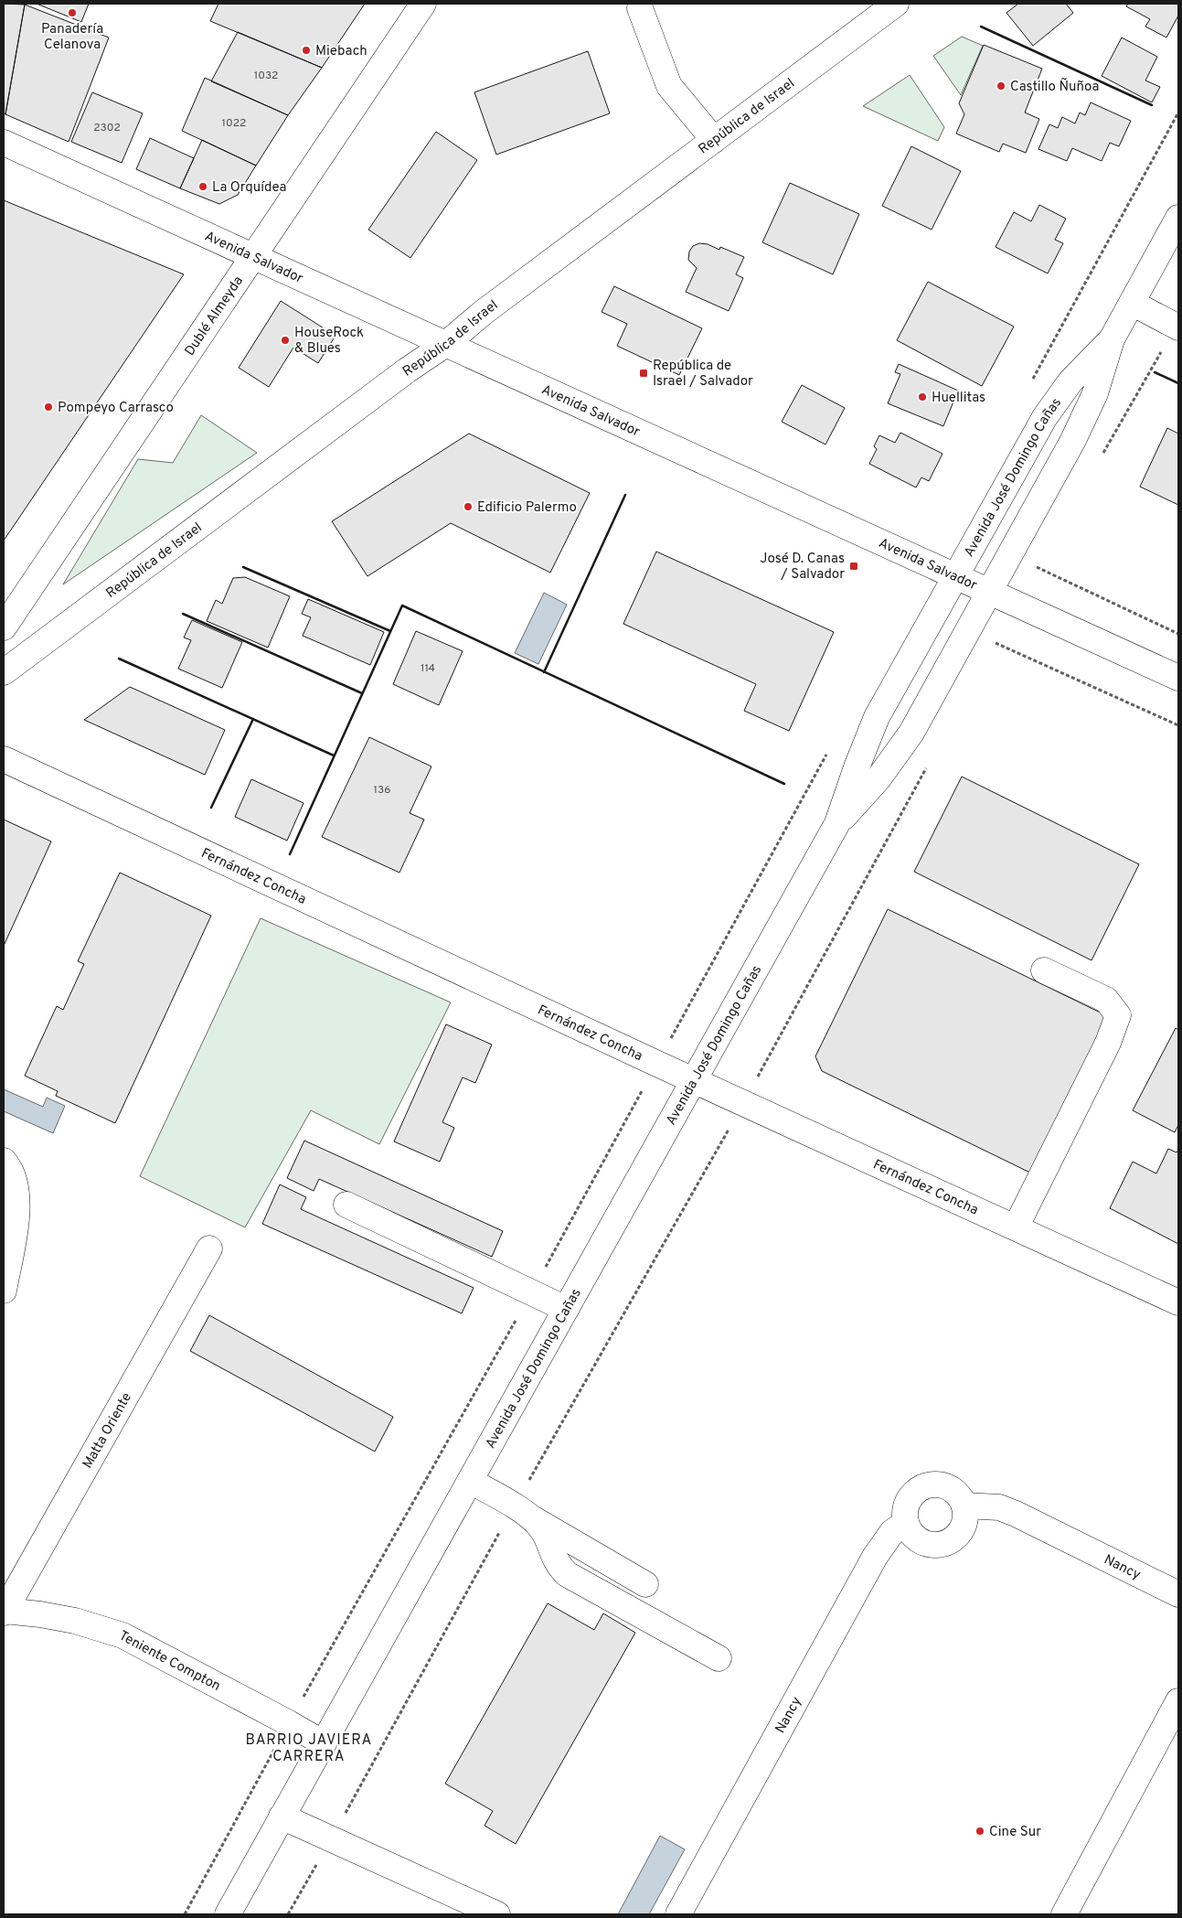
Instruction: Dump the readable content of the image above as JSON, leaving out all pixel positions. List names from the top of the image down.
{
  "streets": {
    "street": [
      "República de Israel",
      "Avenida Salvador",
      "Dublé Almeyda",
      "Avenida José Domingo Cañas",
      "Fernández Concha",
      "Matta Oriente",
      "Nancy",
      "Teniente Compton"
    ]
  },
  "crossings": [
    ["República de Israel", "Avenida Salvador"],
    ["Avenida Salvador", "Dublé Almeyda"],
    ["Avenida Salvador", "Avenida José Domingo Cañas"],
    ["Avenida José Domingo Cañas", "Fernández Concha"],
    ["Avenida José Domingo Cañas", "Teniente Compton"],
    ["Matta Oriente", "Teniente Compton"]
  ],
  "districts": ["BARRIO JAVIERA CARRERA"],
  "places": {
    "other": [
      "Panadería Celanova",
      "Miebach",
      "Castillo Ñuñoa",
      "La Orquídea",
      "HouseRock & Blues",
      "Huellitas",
      "Pompeyo Carrasco",
      "Edificio Palermo",
      "Cine Sur"
    ],
    "transit": ["República de Israel / Salvador", "José D. Canas / Salvador"]
  },
  "house_numbers": [
    "1032",
    "1022",
    "2302",
    "114",
    "136"
  ]
}
